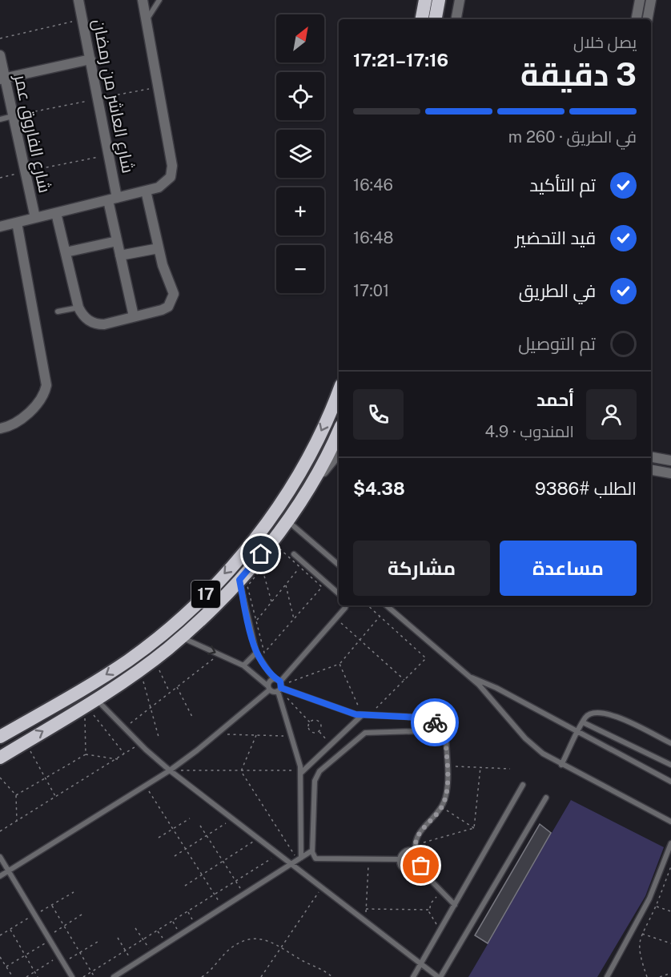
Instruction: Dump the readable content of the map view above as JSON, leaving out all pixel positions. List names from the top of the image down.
{
  "streets": {
    "highway": ["17"],
    "street": ["شارع العاشر من رمضان", "شارع الفاروق عمر"]
  },
  "north": "top right",
  "page": {
    "map_buttons": ["+", "−"],
    "heading": ["3 دقيقة", "يصل خلال", "17:16–17:21"],
    "panel": [
      "أحمد",
      "المندوب · 4.9",
      "الطلب #9386",
      "$4.38"
    ],
    "bar": "في الطريق · 260 m",
    "list": [
      ["تم التأكيد", "16:46"],
      ["قيد التحضير", "16:48"],
      ["في الطريق", "17:01"],
      "تم التوصيل"
    ],
    "buttons": ["مساعدة", "مشاركة"]
  }
}
